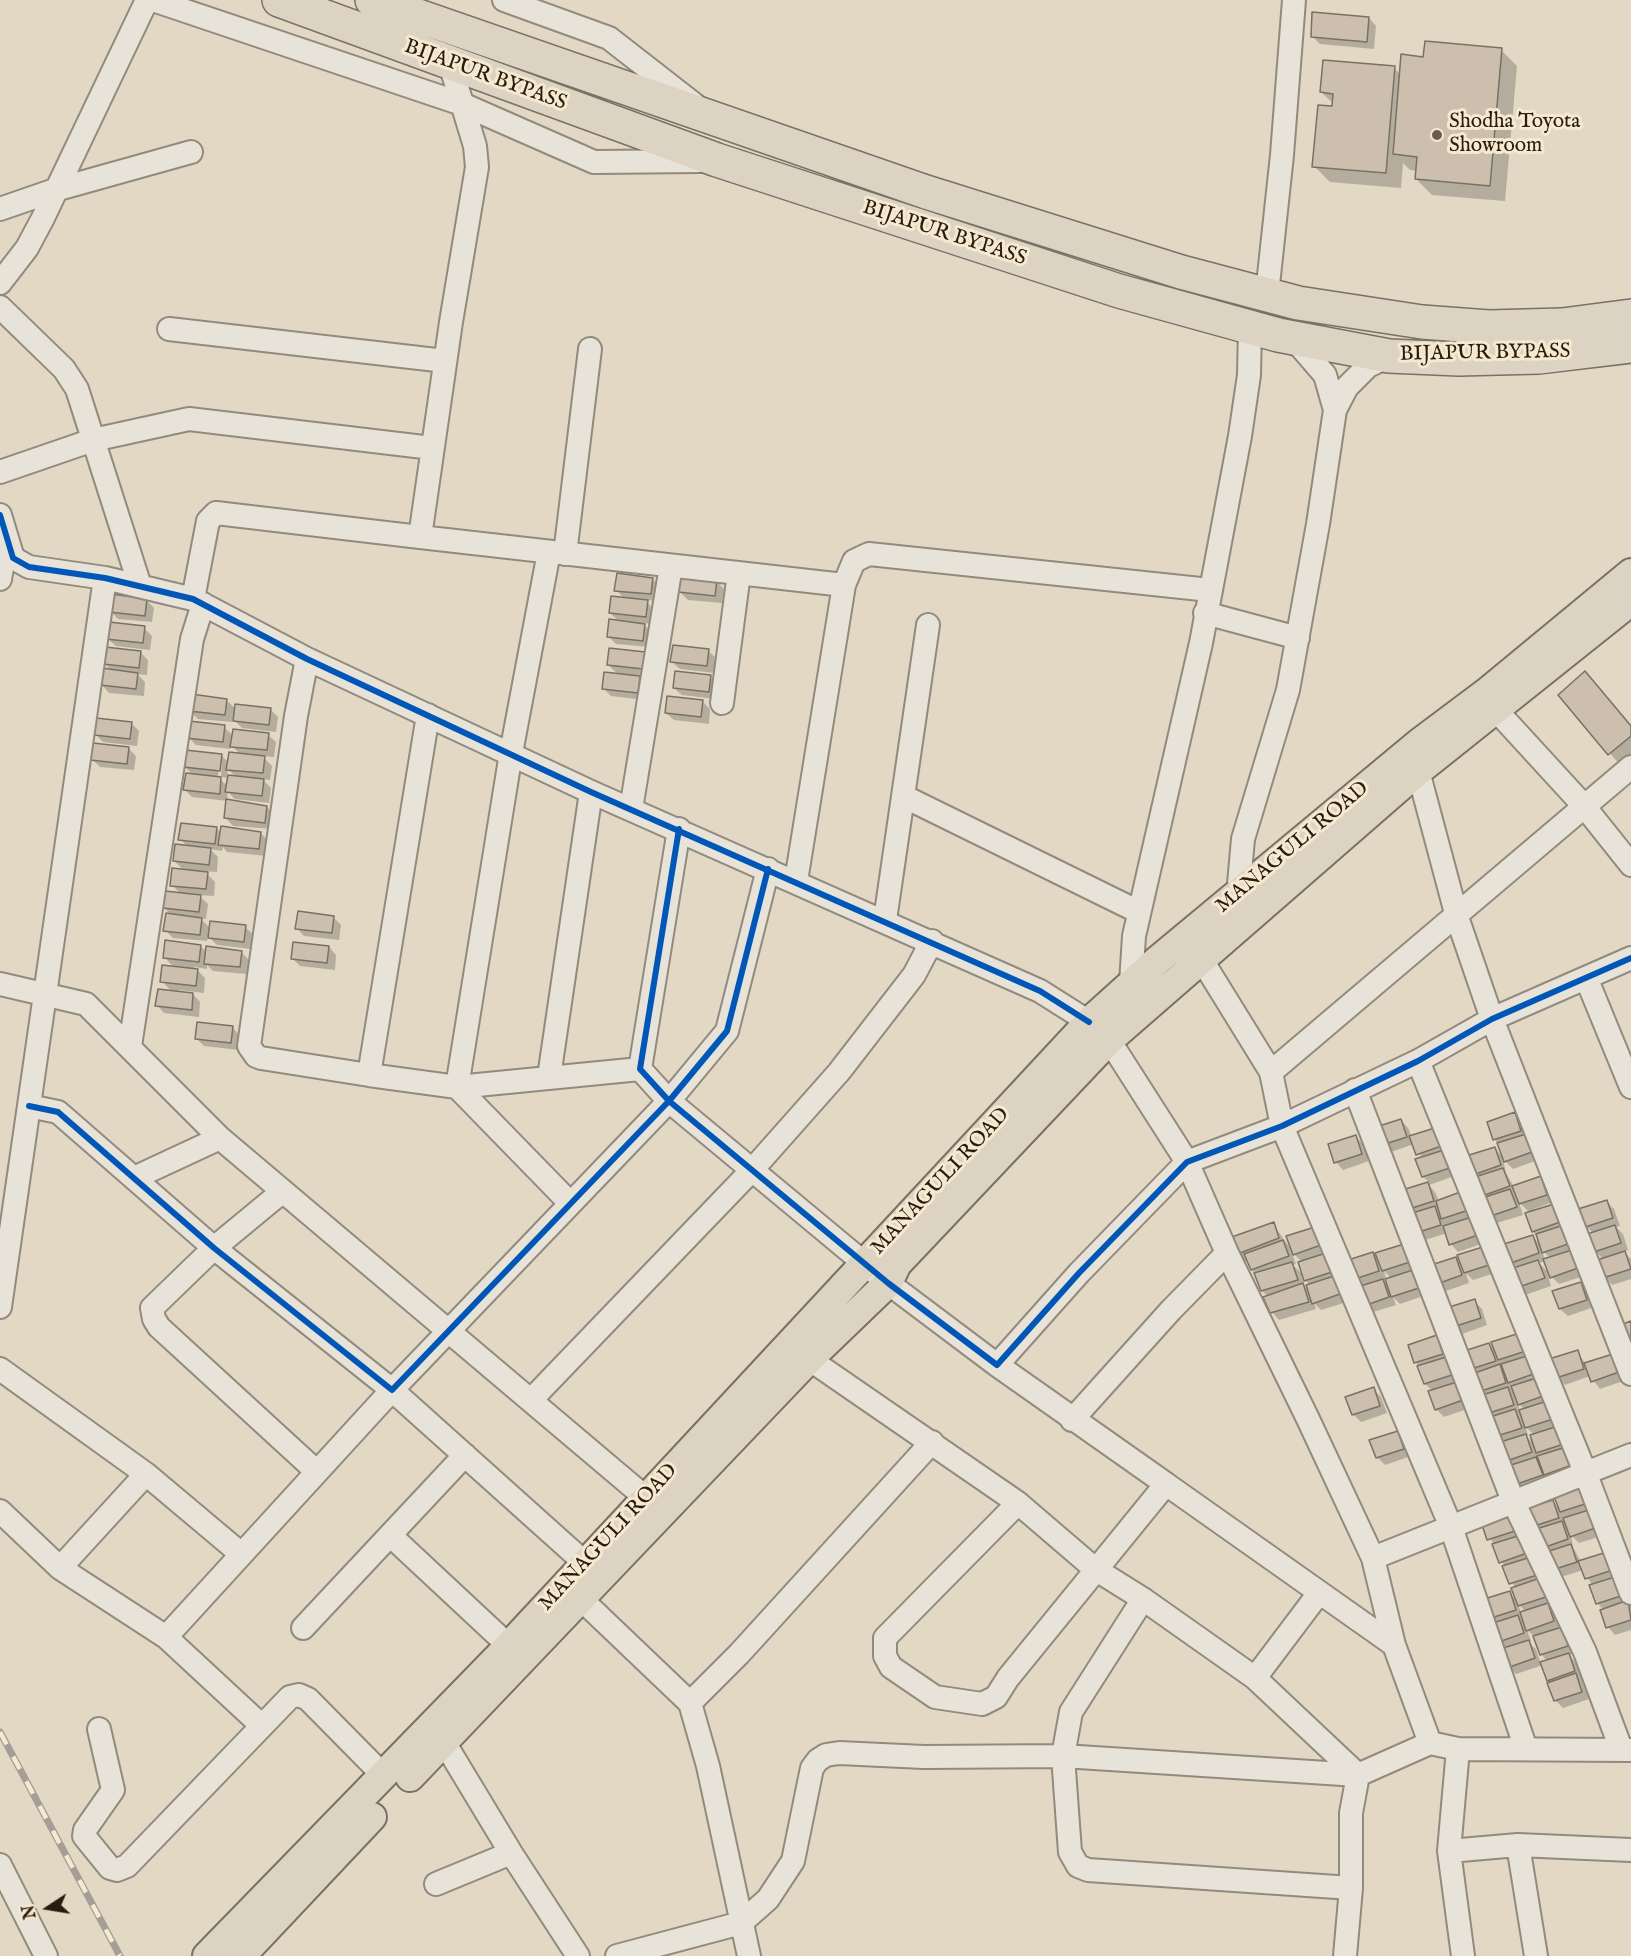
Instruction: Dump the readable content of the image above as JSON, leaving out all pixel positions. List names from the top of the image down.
{
  "streets": {
    "highway": ["BIJAPUR BYPASS"],
    "main road": ["MANAGULI ROAD"]
  },
  "places": ["Shodha Toyota Showroom"],
  "north": "left"
}
